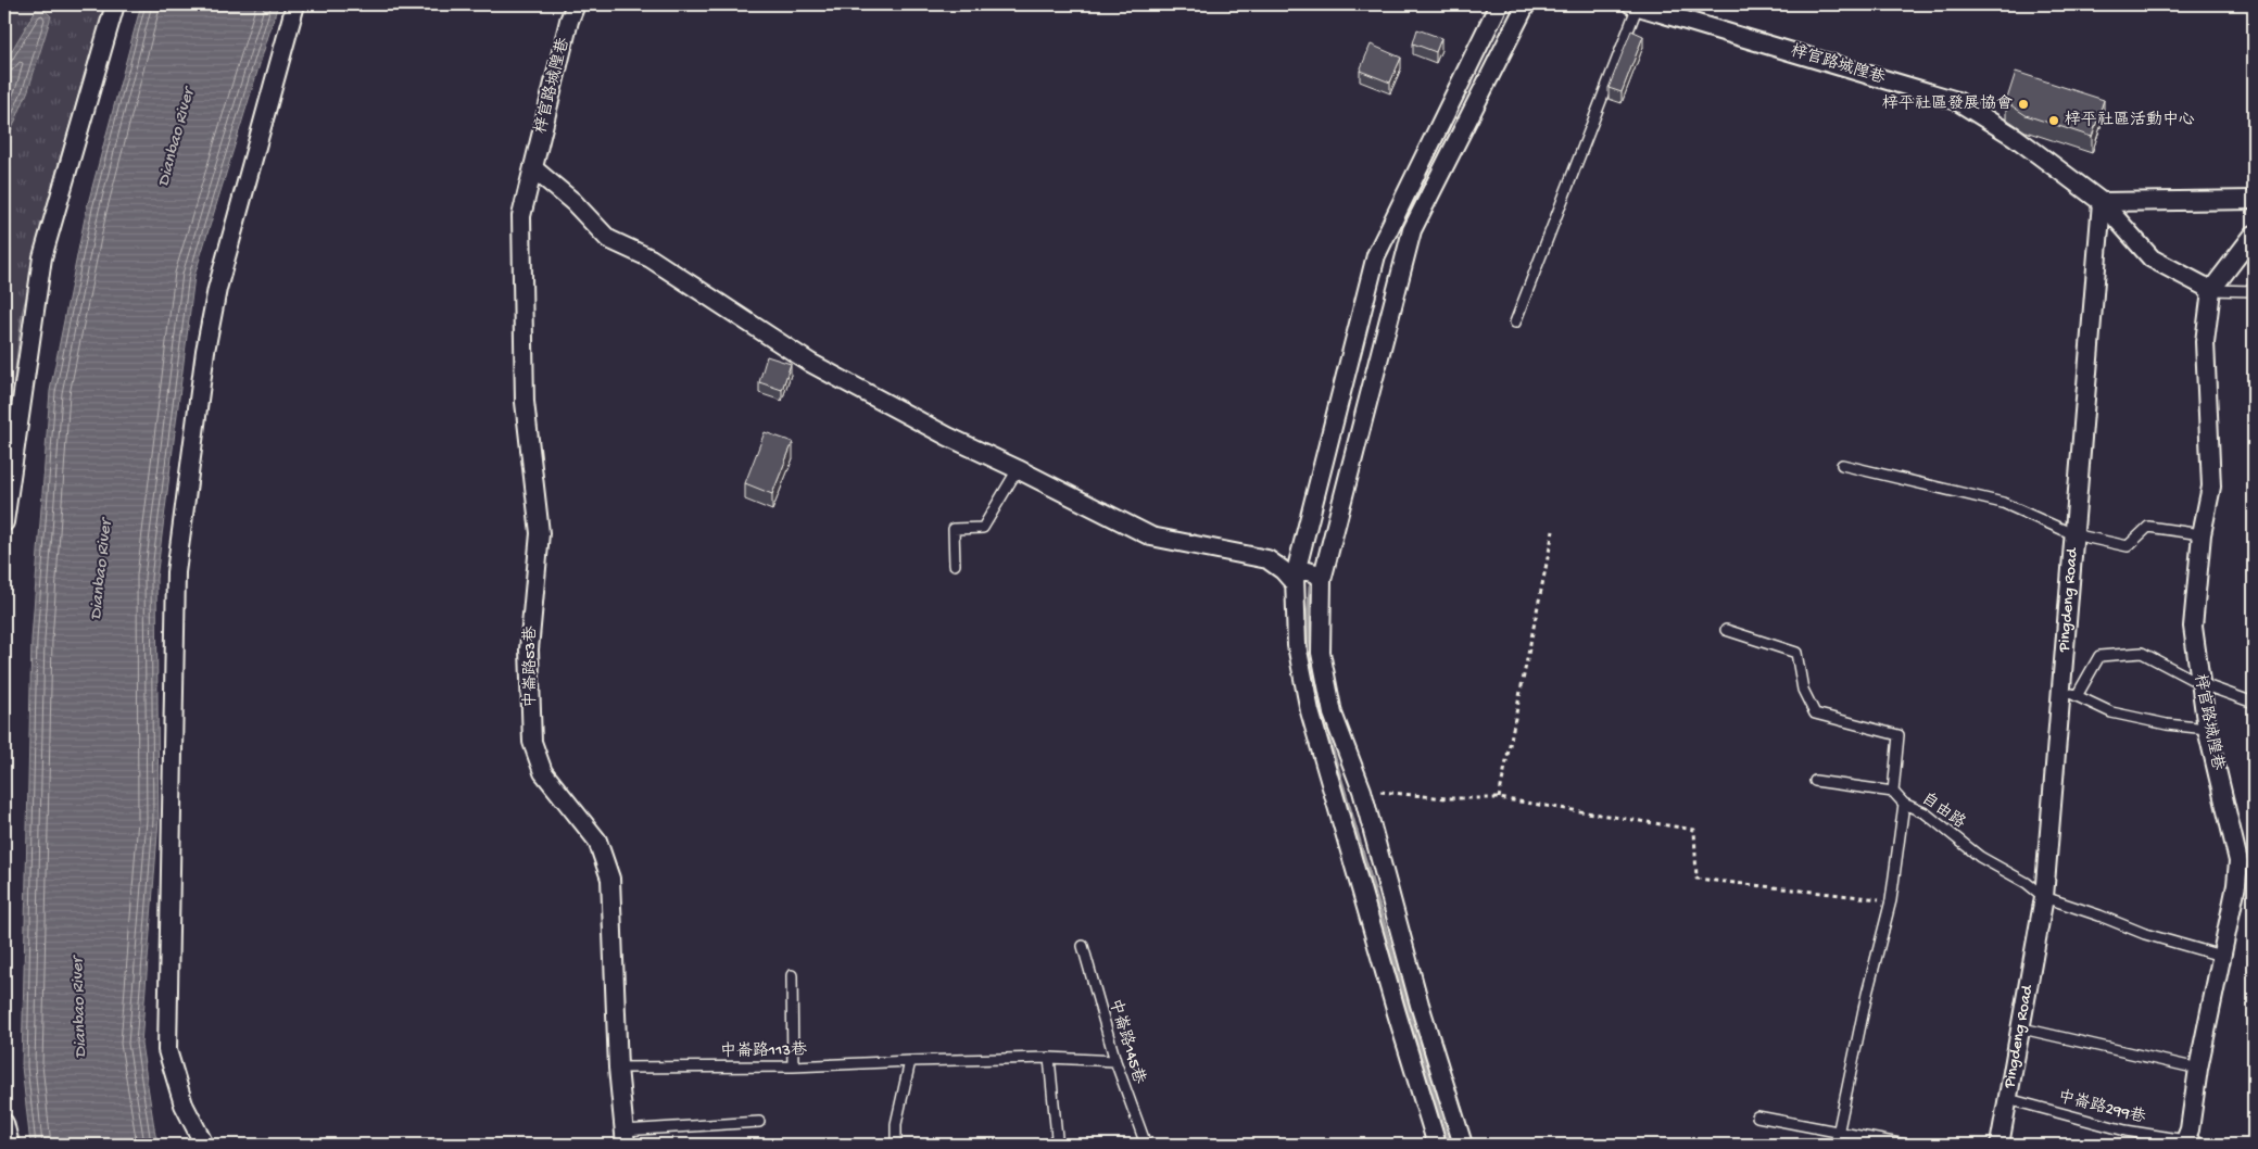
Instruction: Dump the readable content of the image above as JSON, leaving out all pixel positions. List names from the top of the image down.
{
  "streets": {
    "street": ["梓官路城隍巷", "Pingdeng Road", "中崙路53巷"],
    "lane": [
      "自由路",
      "中崙路145巷",
      "中崙路113巷",
      "中崙路299巷"
    ]
  },
  "crossings": [
    ["梓官路城隍巷", "Pingdeng Road"],
    ["梓官路城隍巷", "中崙路53巷"],
    ["梓官路城隍巷", "自由路"],
    ["梓官路城隍巷", "中崙路299巷"],
    ["Pingdeng Road", "自由路"],
    ["Pingdeng Road", "中崙路299巷"],
    ["中崙路53巷", "中崙路113巷"],
    ["中崙路145巷", "中崙路113巷"]
  ],
  "water": ["Dianbao River"],
  "places": ["梓平社區發展協會", "梓平社區活動中心"]
}
